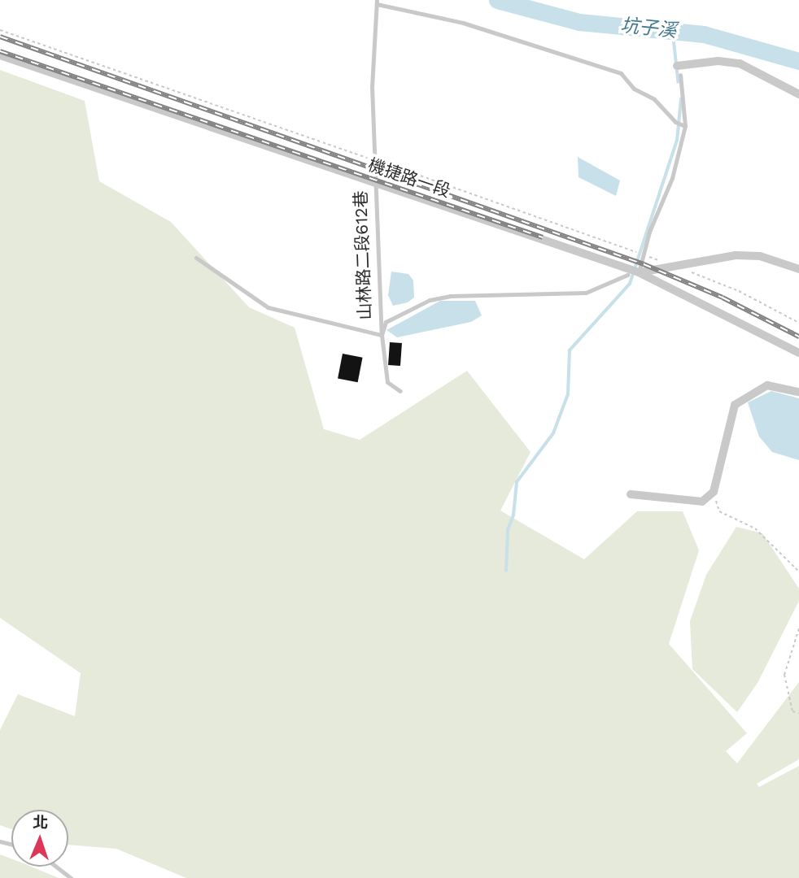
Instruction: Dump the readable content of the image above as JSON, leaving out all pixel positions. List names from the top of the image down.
{
  "streets": {
    "street": ["機捷路一段", "山林路二段612巷"]
  },
  "crossings": [
    ["機捷路一段", "山林路二段612巷"]
  ],
  "water": ["坑子溪"],
  "north": "top"
}
